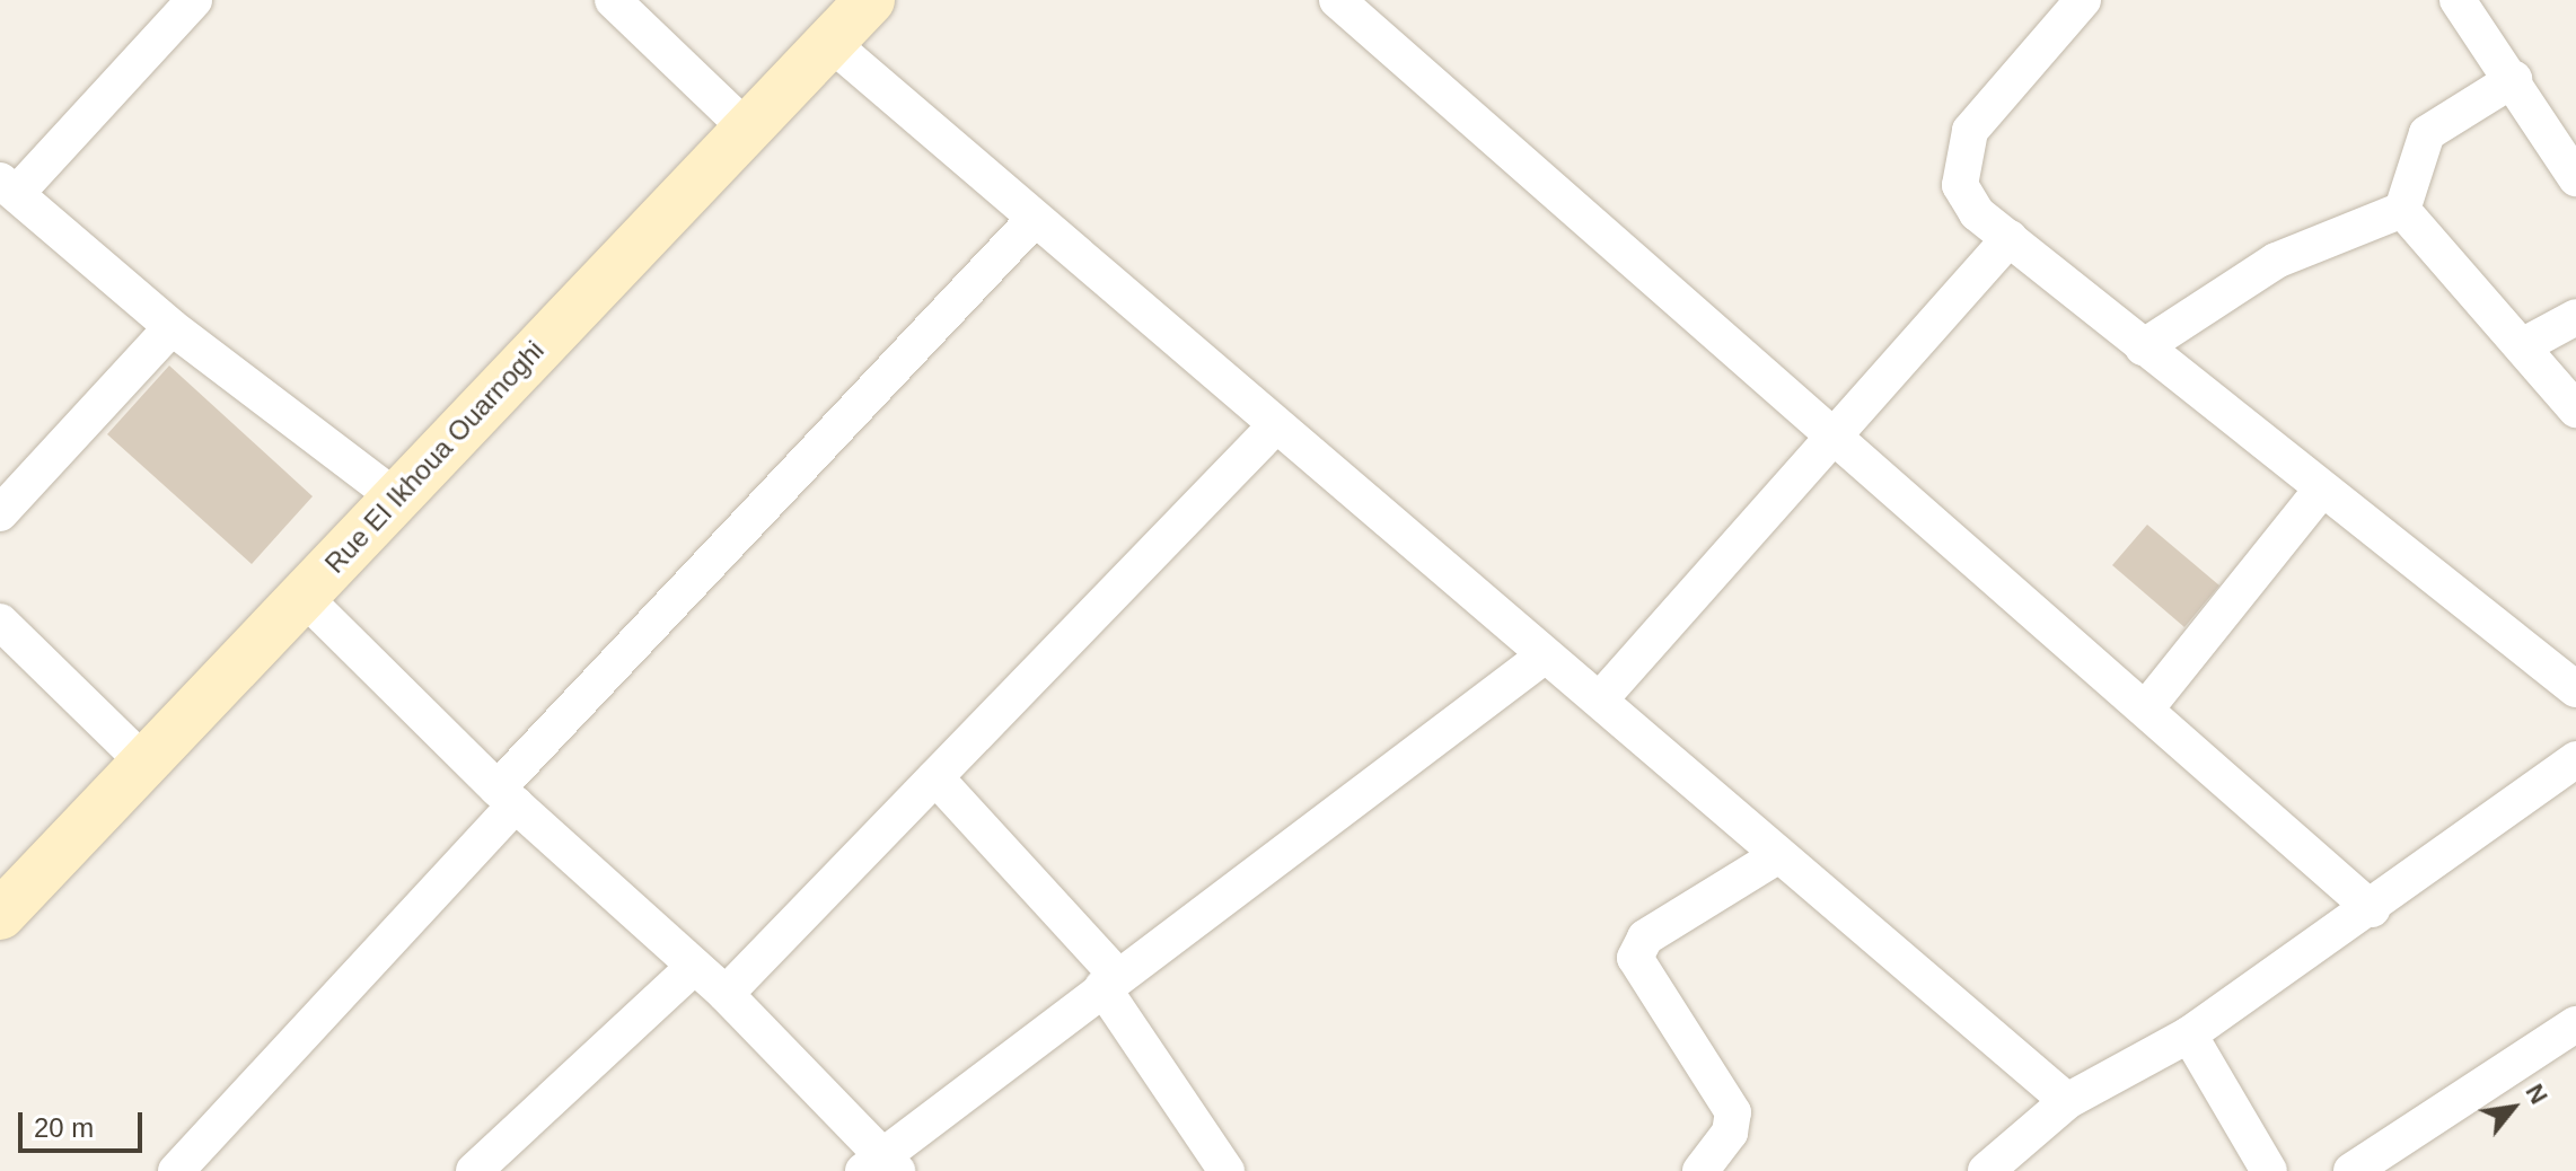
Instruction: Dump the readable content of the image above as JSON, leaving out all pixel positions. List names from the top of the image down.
{
  "streets": {
    "street": ["Rue EI Ikhoua Ouarnoghi"]
  },
  "scale_bar": "20 m",
  "north": "top right"
}
